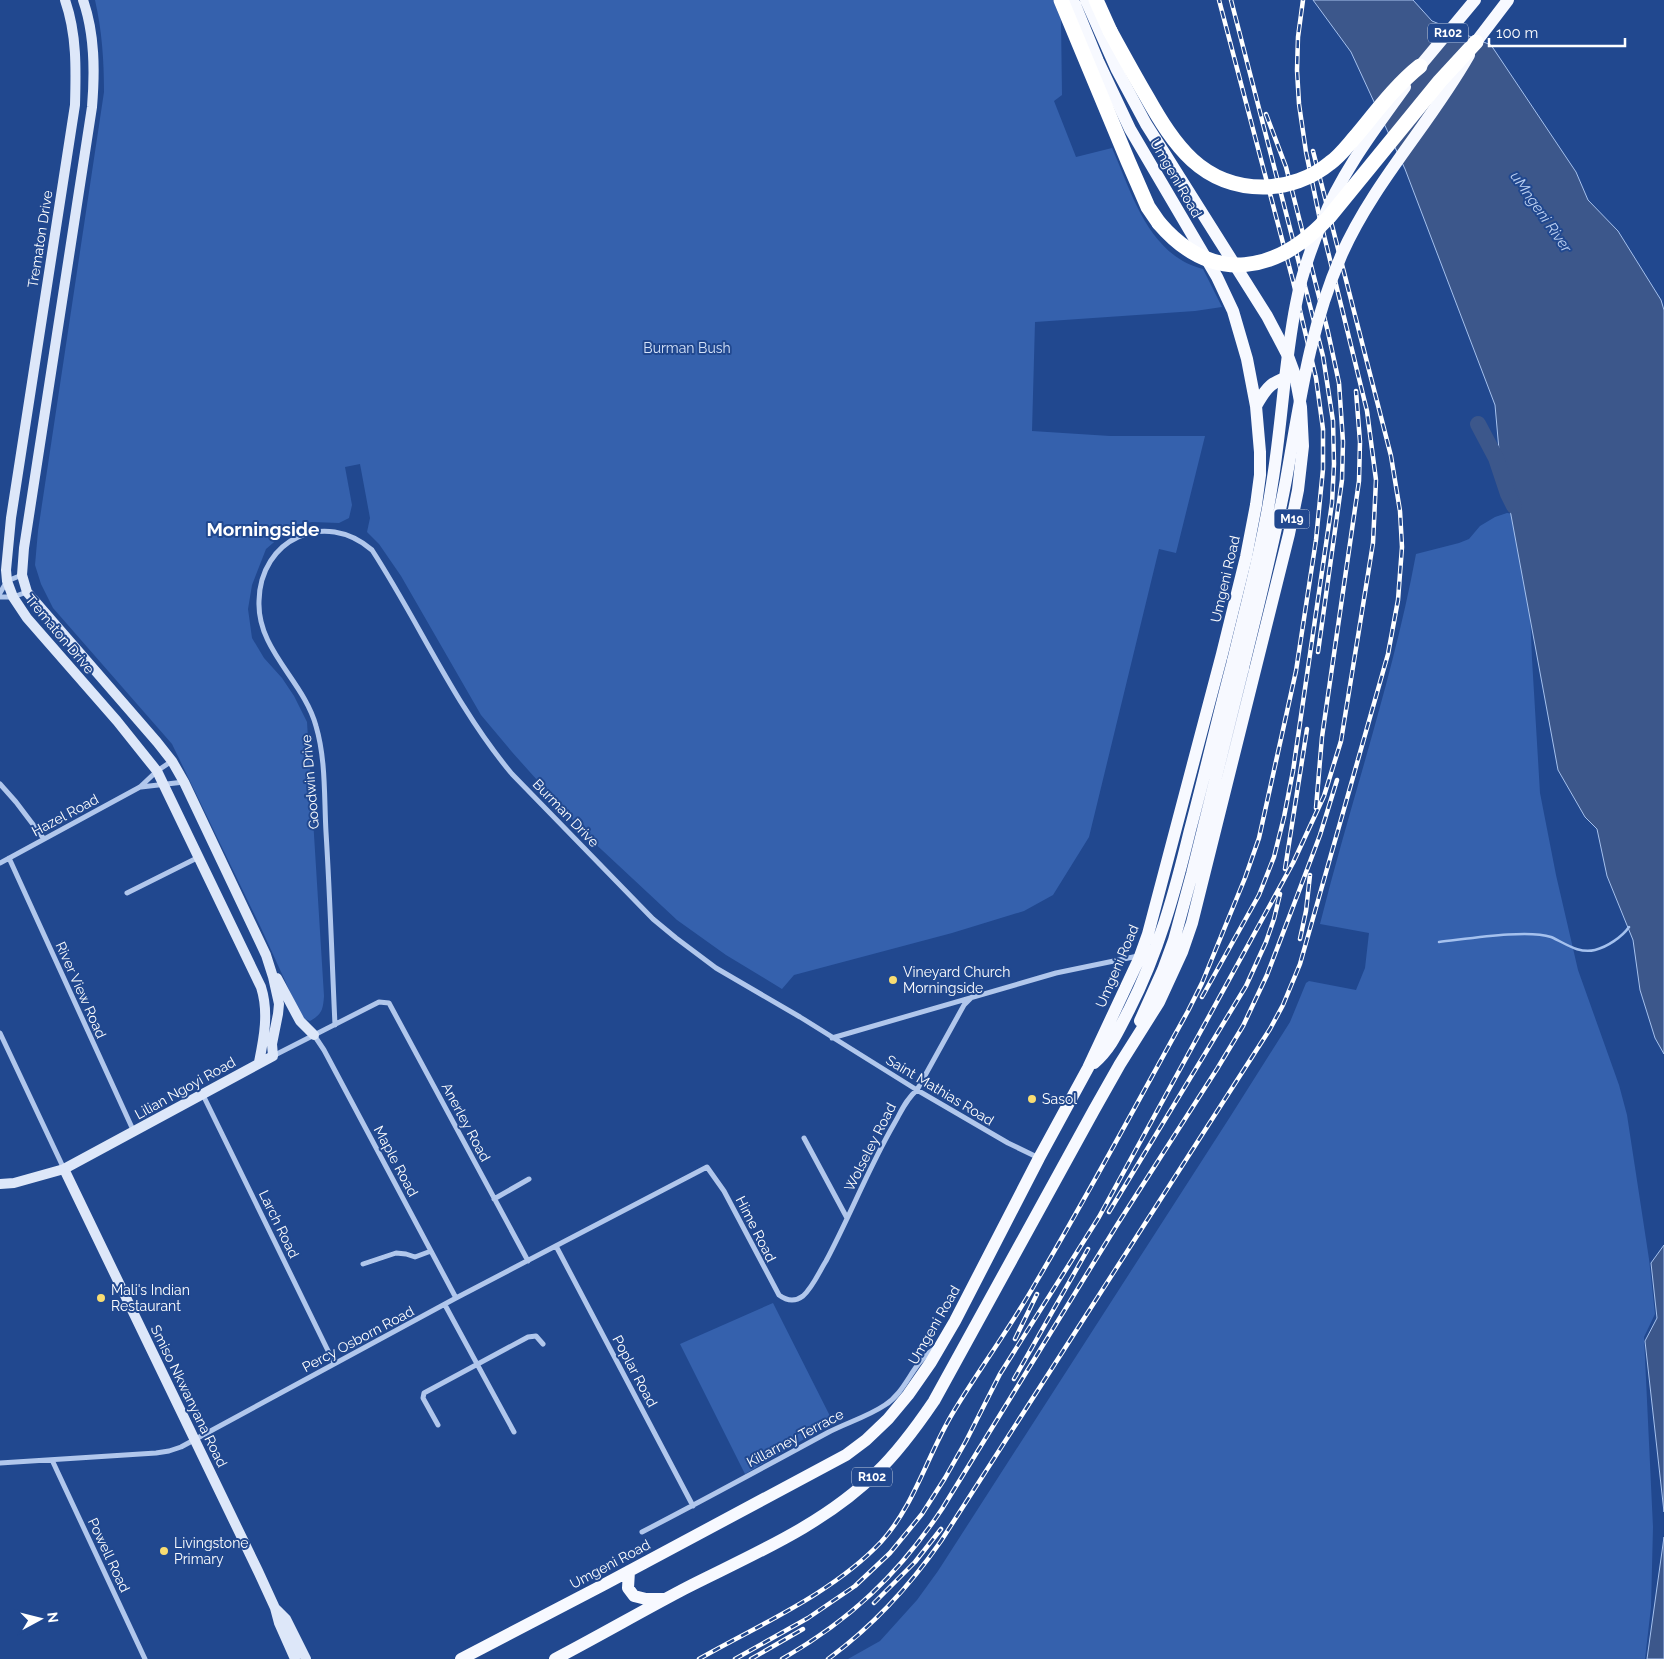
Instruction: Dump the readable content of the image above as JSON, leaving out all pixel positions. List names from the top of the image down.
{
  "streets": {
    "main road": ["R102", "Umgeni Road", "M19"],
    "street": [
      "Trematon Drive",
      "Goodwin Drive",
      "Burman Drive",
      "Hazel Road",
      "River View Road",
      "Lilian Ngoyi Road",
      "Saint Mathias Road",
      "Anerley Road",
      "Wolseley Road",
      "Maple Road",
      "Larch Road",
      "Hime Road",
      "Percy Osborn Road",
      "Poplar Road",
      "Smiso Nkwanyana Road",
      "Killarney Terrace",
      "Powell Road"
    ]
  },
  "crossings": [
    ["Umgeni Road", "Saint Mathias Road"],
    ["Umgeni Road", "Killarney Terrace"],
    ["Trematon Drive", "Hazel Road"],
    ["Trematon Drive", "Lilian Ngoyi Road"],
    ["Goodwin Drive", "Burman Drive"],
    ["Goodwin Drive", "Lilian Ngoyi Road"],
    ["Burman Drive", "Saint Mathias Road"],
    ["Hazel Road", "River View Road"],
    ["River View Road", "Lilian Ngoyi Road"],
    ["Lilian Ngoyi Road", "Anerley Road"],
    ["Lilian Ngoyi Road", "Maple Road"],
    ["Lilian Ngoyi Road", "Larch Road"],
    ["Lilian Ngoyi Road", "Smiso Nkwanyana Road"],
    ["Saint Mathias Road", "Wolseley Road"],
    ["Anerley Road", "Percy Osborn Road"],
    ["Wolseley Road", "Hime Road"],
    ["Maple Road", "Percy Osborn Road"],
    ["Larch Road", "Percy Osborn Road"],
    ["Hime Road", "Percy Osborn Road"],
    ["Percy Osborn Road", "Poplar Road"],
    ["Percy Osborn Road", "Smiso Nkwanyana Road"],
    ["Percy Osborn Road", "Powell Road"],
    ["Poplar Road", "Killarney Terrace"]
  ],
  "districts": ["Morningside"],
  "water": ["uMngeni River"],
  "parks": ["Burman Bush"],
  "places": [
    "Vineyard Church Morningside",
    "Sasol",
    "Mali's Indian Restaurant",
    "Livingstone Primary"
  ],
  "scale_bar": "100 m",
  "north": "right"
}
